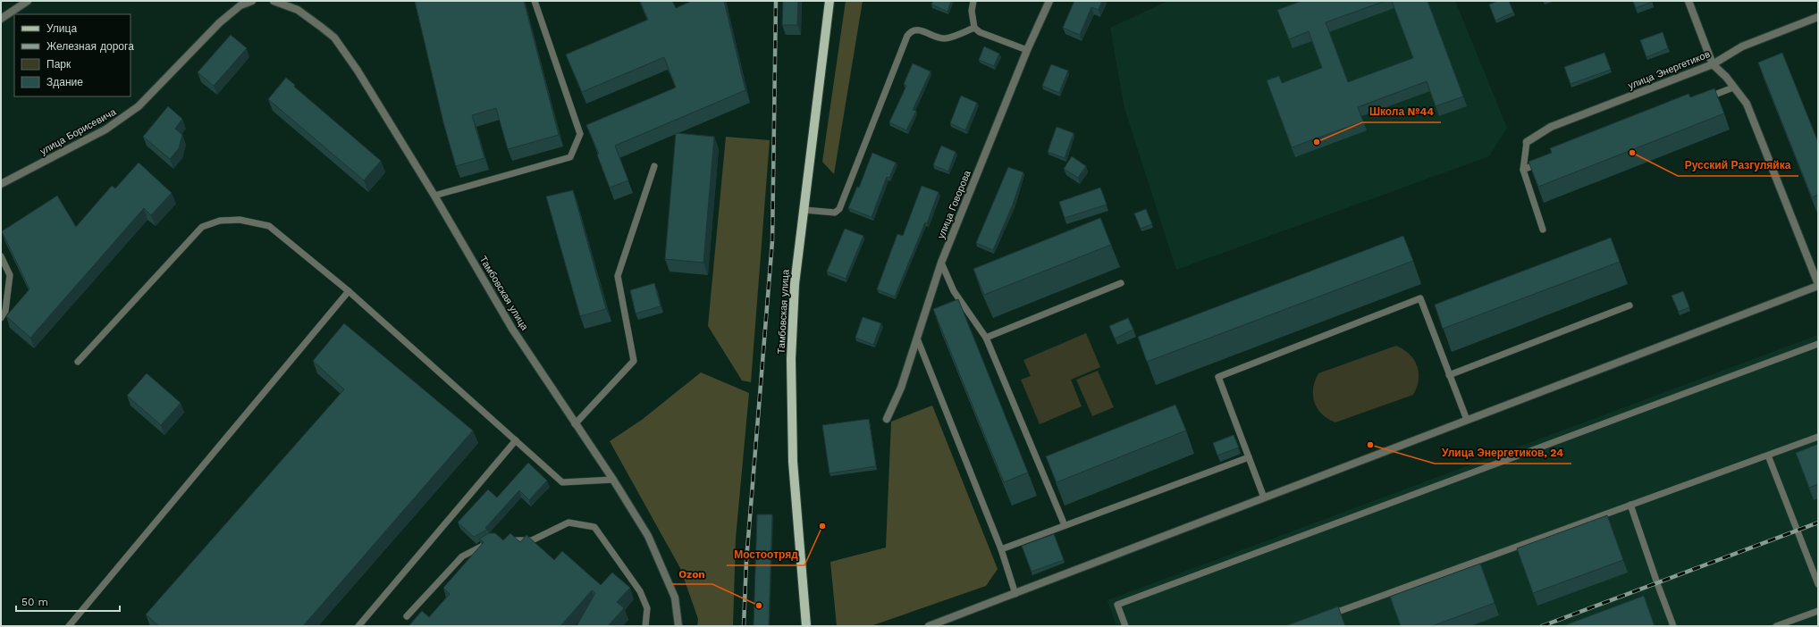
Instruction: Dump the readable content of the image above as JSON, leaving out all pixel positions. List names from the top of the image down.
{
  "streets": {
    "main road": ["Тамбовская улица"],
    "street": ["улица Энергетиков", "улица Борисевича", "улица Говорова"]
  },
  "places": [
    "Школа №44",
    "Русский Разгуляйка",
    "Улица Энергетиков, 24",
    "Мостоотряд",
    "Ozon"
  ],
  "legend": [
    "Улица",
    "Железная дорога",
    "Парк",
    "Здание"
  ],
  "scale_bar": "50 m"
}
